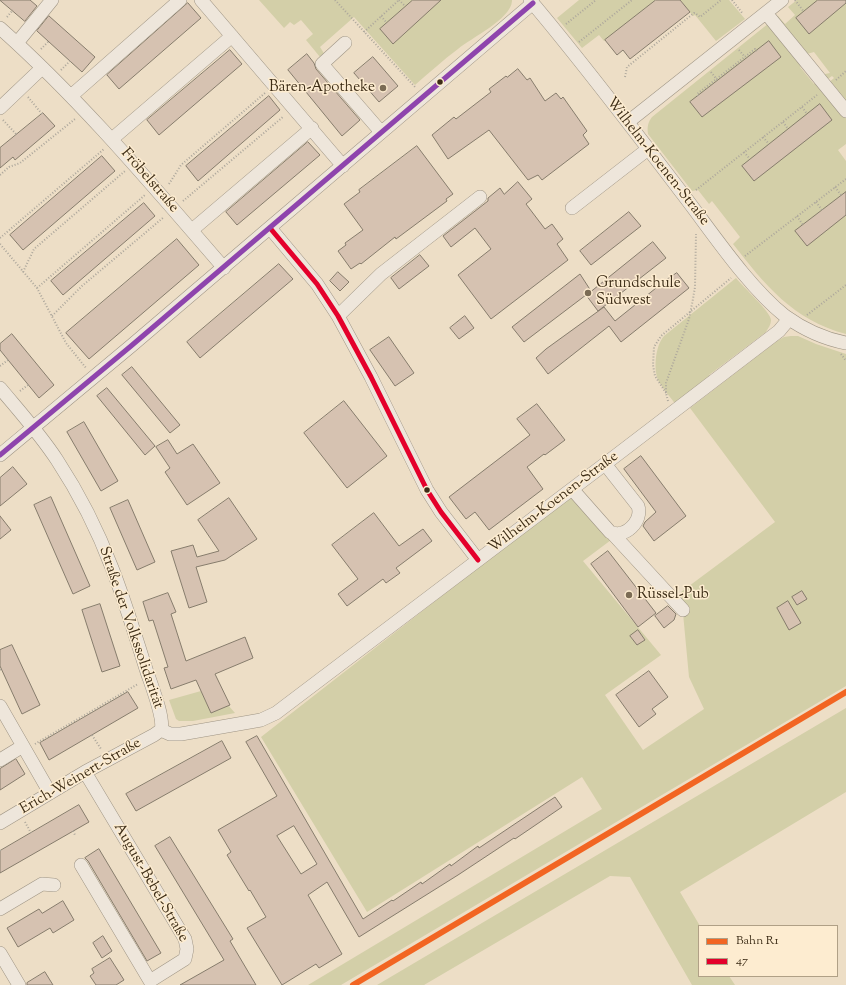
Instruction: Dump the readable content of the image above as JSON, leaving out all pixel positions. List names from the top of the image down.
{
  "streets": {
    "street": [
      "Wilhelm-Koenen-Straße",
      "Fröbelstraße",
      "Straße der Volkssolidarität",
      "Erich-Weinert-Straße",
      "August-Bebel-Straße"
    ]
  },
  "crossings": [
    ["Wilhelm-Koenen-Straße", "Straße der Volkssolidarität"],
    ["Wilhelm-Koenen-Straße", "Erich-Weinert-Straße"],
    ["Straße der Volkssolidarität", "Erich-Weinert-Straße"],
    ["Erich-Weinert-Straße", "August-Bebel-Straße"]
  ],
  "places": ["Bären-Apotheke", "Grundschule Südwest", "Rüssel-Pub"],
  "lines": ["transit line 47", "rail line R1"],
  "legend": ["Bahn R1", "47"]
}
